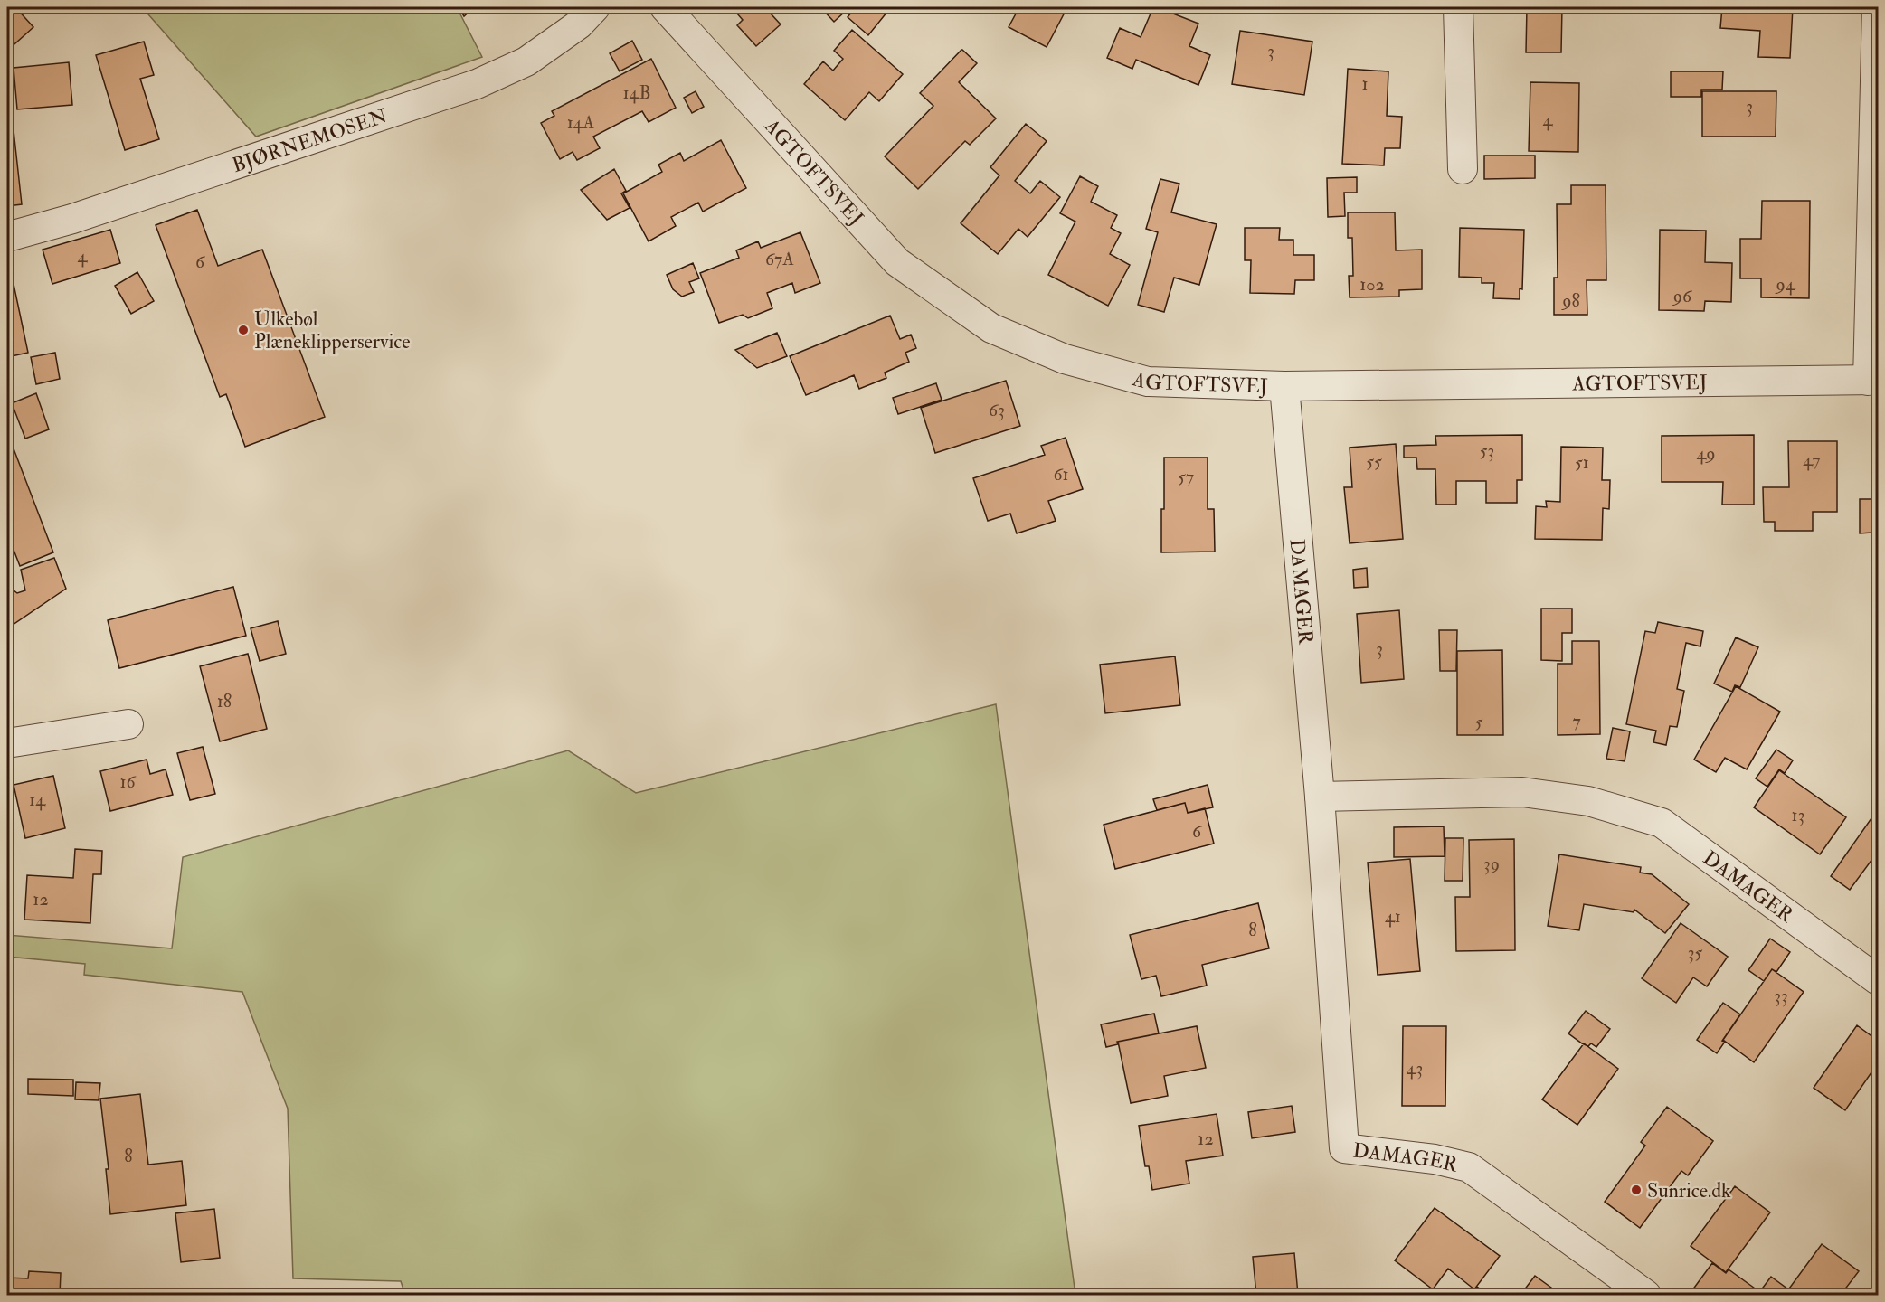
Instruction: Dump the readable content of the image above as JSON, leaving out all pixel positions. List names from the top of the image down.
{
  "streets": {
    "street": ["BJØRNEMOSEN", "AGTOFTSVEJ", "DAMAGER"]
  },
  "crossings": [
    ["AGTOFTSVEJ", "DAMAGER"]
  ],
  "places": ["Ulkebøl Plæneklipperservice", "Sunrice.dk"],
  "house_numbers": [
    "3",
    "1",
    "14B",
    "3",
    "4",
    "14A",
    "4",
    "67A",
    "6",
    "102",
    "94",
    "96",
    "98",
    "63",
    "53",
    "49",
    "47",
    "55",
    "51",
    "61",
    "57",
    "3",
    "18",
    "7",
    "5",
    "16",
    "14",
    "13",
    "6",
    "39",
    "12",
    "41",
    "8",
    "35",
    "33",
    "43",
    "12",
    "8"
  ]
}
